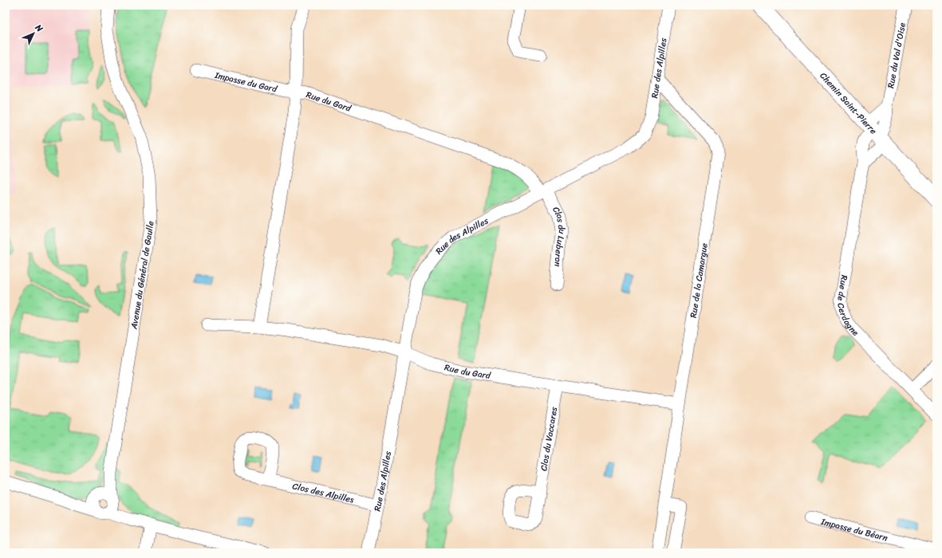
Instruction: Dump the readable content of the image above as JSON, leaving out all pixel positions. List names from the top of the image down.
{
  "streets": {
    "main road": ["Chemin Saint-Pierre"],
    "street": [
      "Rue du Val d'Oise",
      "Rue des Alpilles",
      "Impasse du Gard",
      "Rue du Gard",
      "Clos du Luberon",
      "Avenue du Général de Gaulle",
      "Rue de la Camargue",
      "Rue de Cerdagne",
      "Clos du Vaccares",
      "Clos des Alpilles",
      "Impasse du Béarn"
    ]
  },
  "crossings": [
    ["Rue du Val d'Oise", "Chemin Saint-Pierre"],
    ["Rue du Val d'Oise", "Rue de Cerdagne"],
    ["Rue des Alpilles", "Rue du Gard"],
    ["Rue des Alpilles", "Clos du Luberon"],
    ["Rue des Alpilles", "Rue de la Camargue"],
    ["Rue des Alpilles", "Clos des Alpilles"],
    ["Impasse du Gard", "Rue du Gard"],
    ["Rue du Gard", "Clos du Luberon"],
    ["Rue du Gard", "Rue de la Camargue"],
    ["Rue du Gard", "Clos du Vaccares"],
    ["Chemin Saint-Pierre", "Rue de Cerdagne"]
  ],
  "north": "top right"
}
